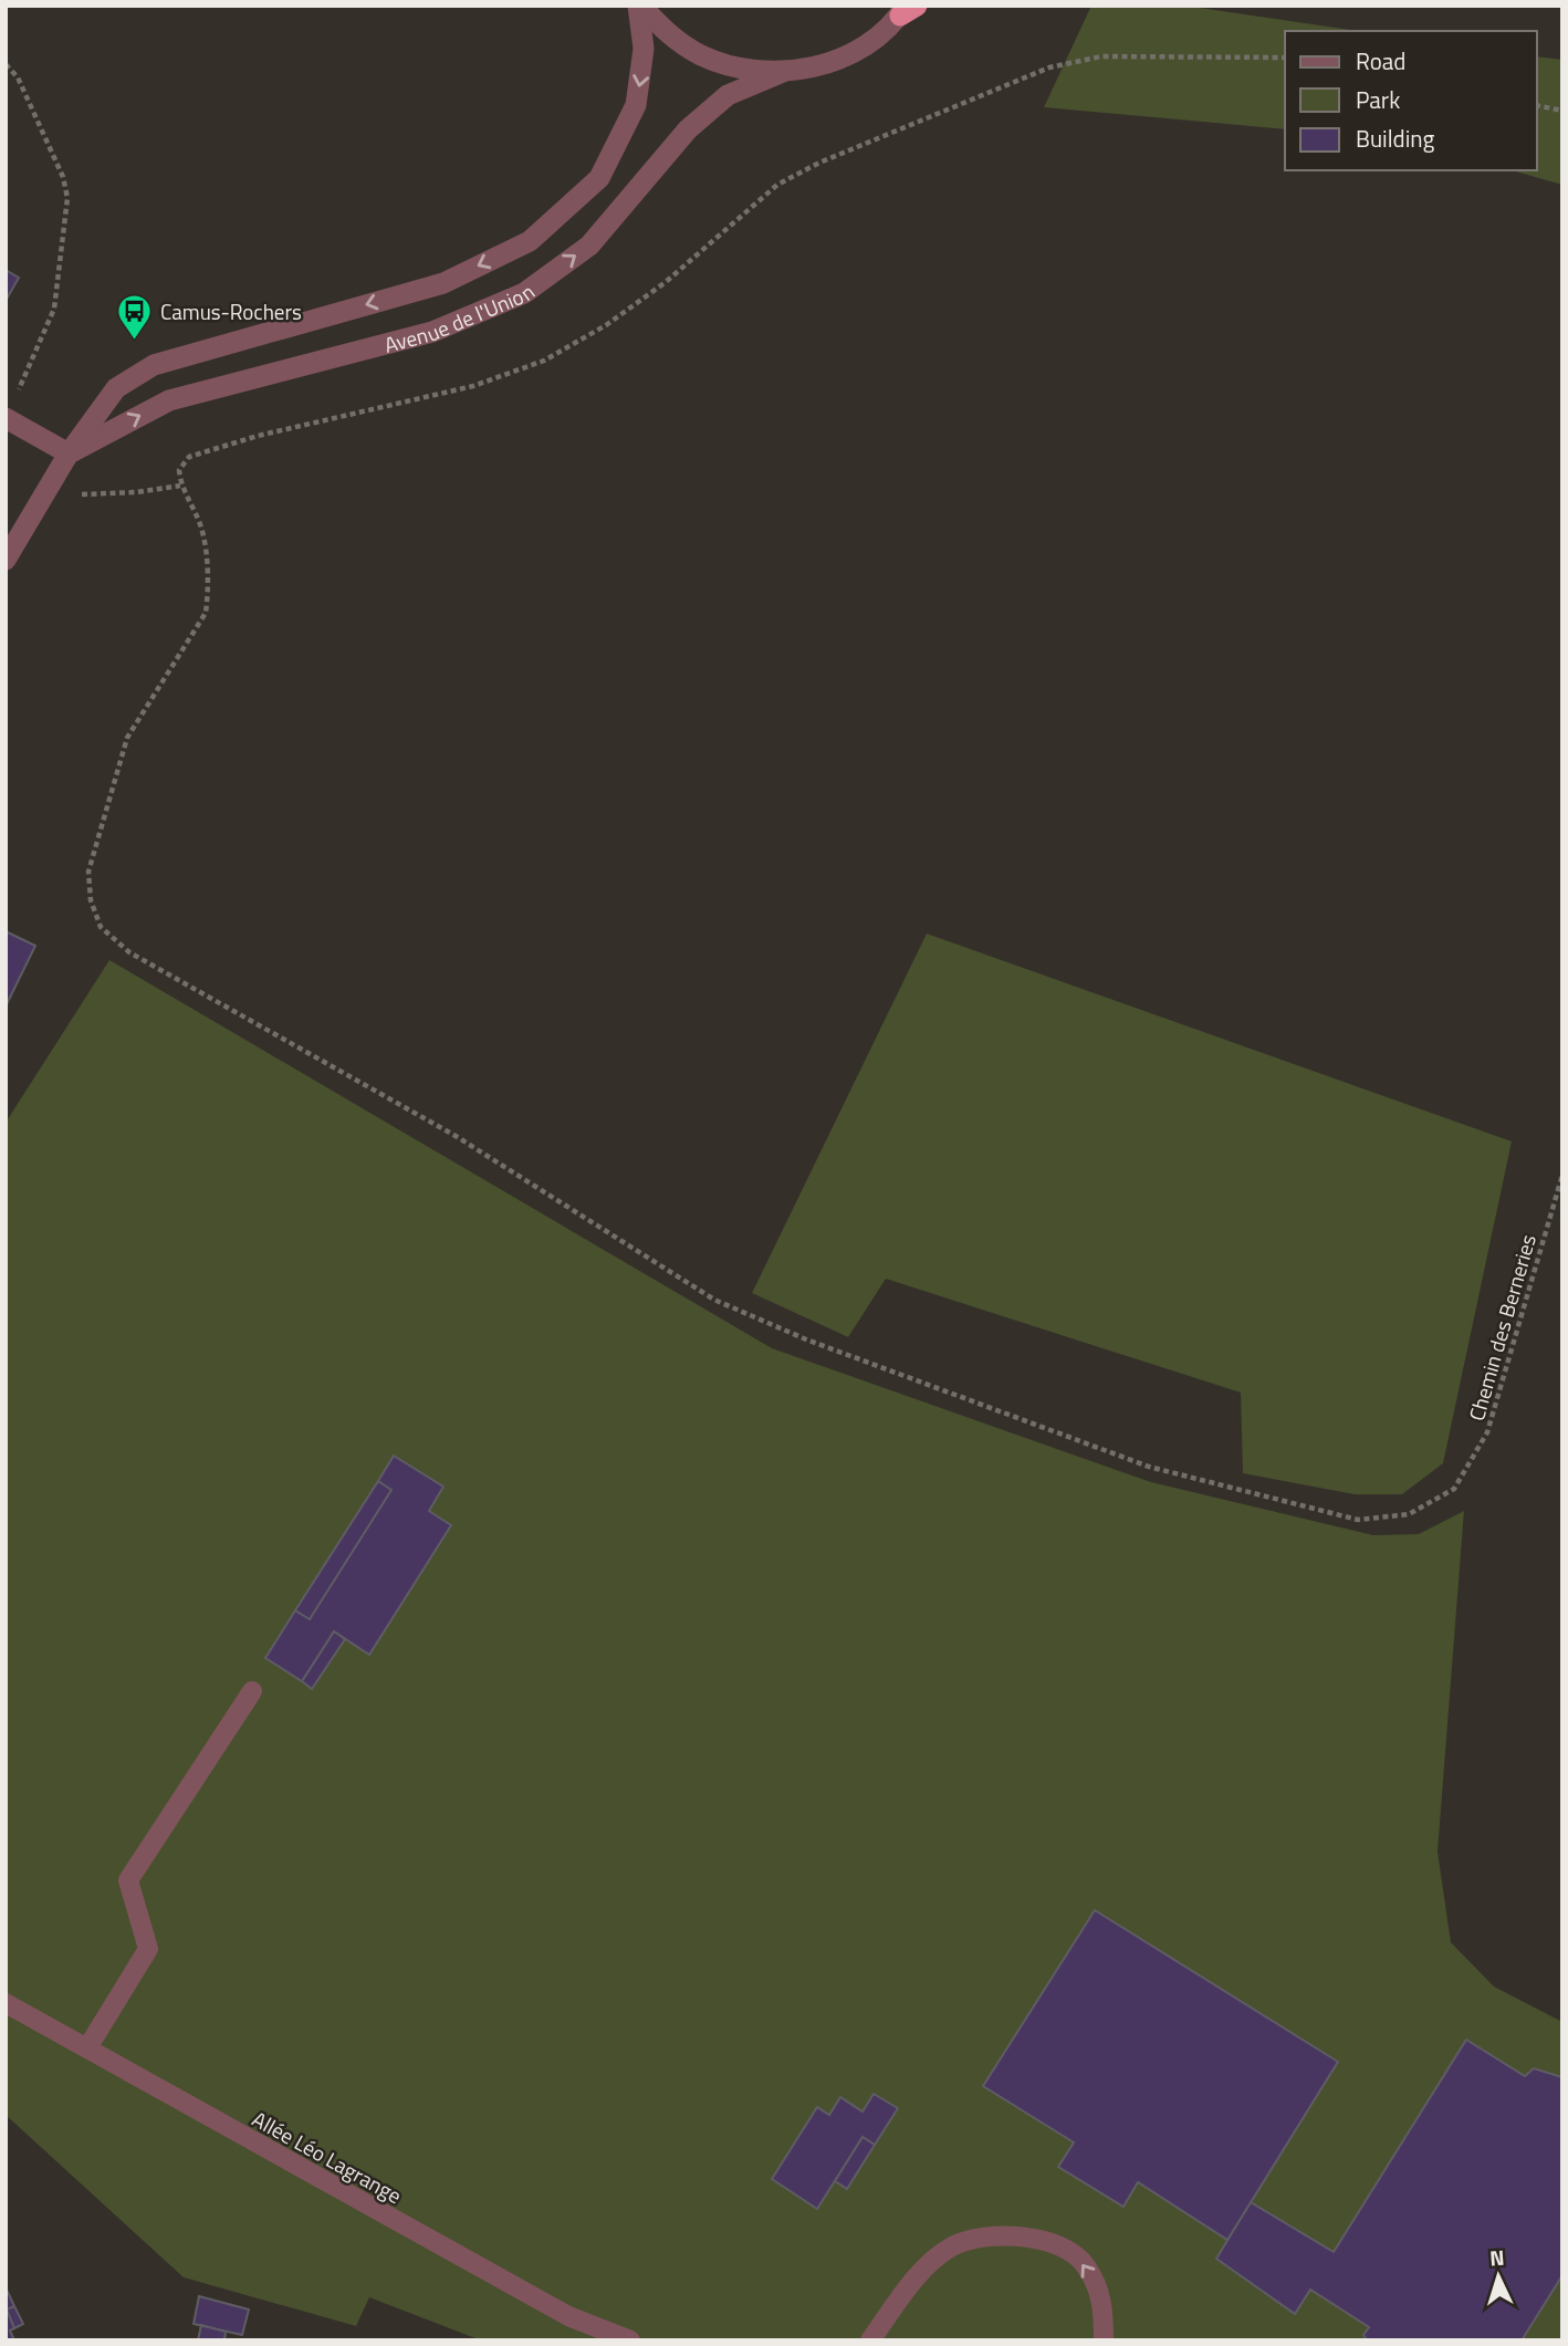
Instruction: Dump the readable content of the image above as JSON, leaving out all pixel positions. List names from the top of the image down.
{
  "streets": {
    "street": ["Avenue de l'Union"],
    "lane": ["Allée Léo Lagrange"],
    "path": ["Chemin des Berneries"]
  },
  "places": {
    "bus stop": ["Camus-Rochers"]
  },
  "legend": ["Road", "Park", "Building"],
  "north": "top"
}
